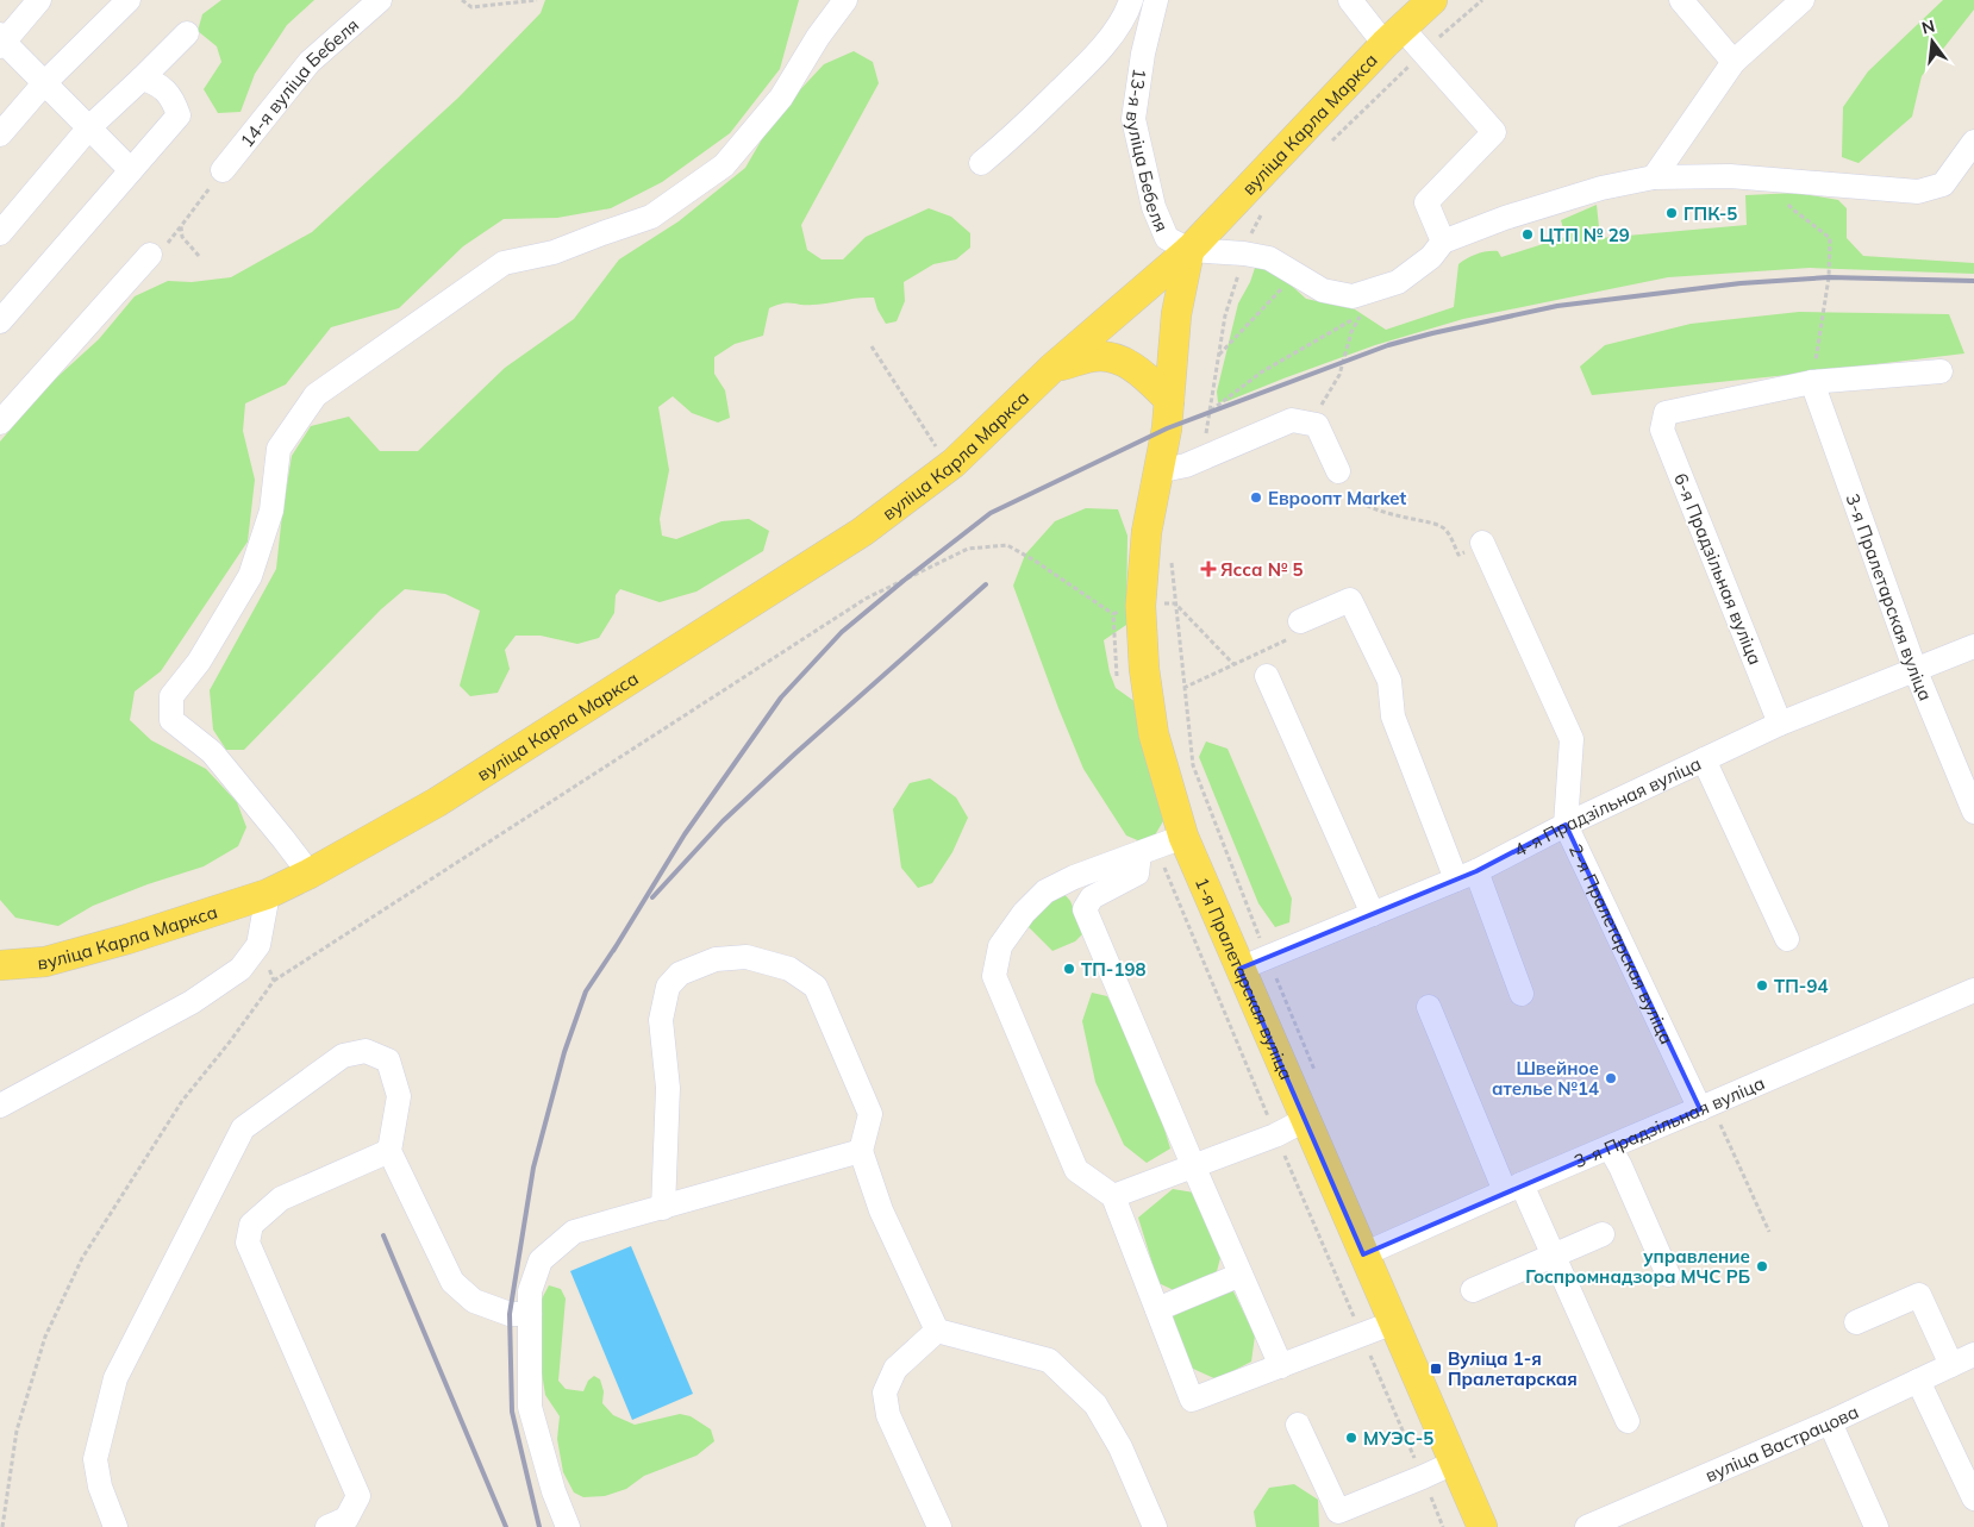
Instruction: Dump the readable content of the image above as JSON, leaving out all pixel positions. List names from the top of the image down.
{
  "streets": {
    "main road": ["вуліца Карла Маркса", "1-я Пралетарская вуліца"],
    "street": [
      "14-я вуліца Бебеля",
      "13-я вуліца Бебеля",
      "6-я Прадзільная вуліца",
      "3-я Пралетарская вуліца",
      "4-я Прадзільная вуліца",
      "2-я Пралетарская вуліца",
      "3-я Прадзільная вуліца",
      "вуліца Вастрацова"
    ]
  },
  "crossings": [
    ["вуліца Карла Маркса", "13-я вуліца Бебеля"],
    ["вуліца Карла Маркса", "1-я Пралетарская вуліца"],
    ["6-я Прадзільная вуліца", "3-я Пралетарская вуліца"],
    ["6-я Прадзільная вуліца", "4-я Прадзільная вуліца"],
    ["3-я Пралетарская вуліца", "4-я Прадзільная вуліца"],
    ["4-я Прадзільная вуліца", "2-я Пралетарская вуліца"],
    ["4-я Прадзільная вуліца", "1-я Пралетарская вуліца"],
    ["2-я Пралетарская вуліца", "3-я Прадзільная вуліца"],
    ["1-я Пралетарская вуліца", "3-я Прадзільная вуліца"]
  ],
  "places": {
    "other": [
      "ГПК-5",
      "ЦТП № 29",
      "Евроопт Market",
      "ТП-198",
      "ТП-94",
      "Швейное ателье №14",
      "управление Госпромнадзора МЧС РБ",
      "МУЭС-5"
    ],
    "health": ["Ясса № 5"],
    "transit": ["Вуліца 1-я Пралетарская"]
  },
  "north": "top"
}
